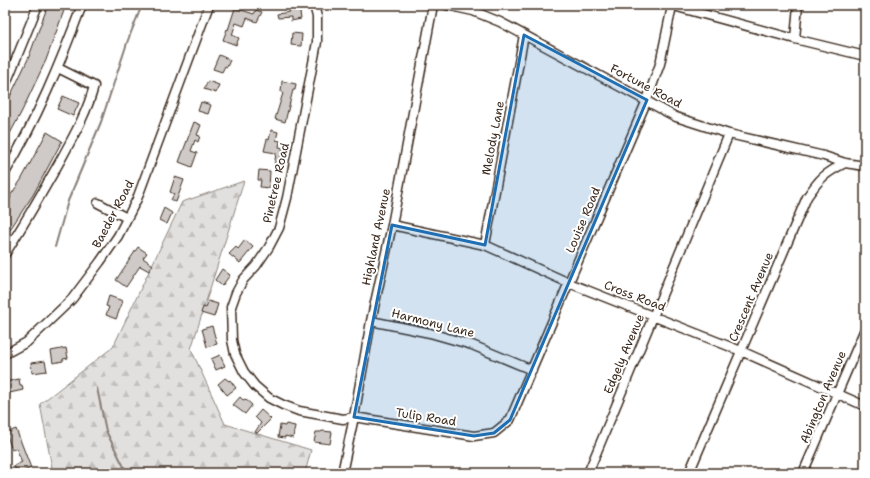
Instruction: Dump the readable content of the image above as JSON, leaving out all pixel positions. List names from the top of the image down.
{
  "streets": {
    "street": [
      "Fortune Road",
      "Melody Lane",
      "Pinetree Road",
      "Baeder Road",
      "Louise Road",
      "Highland Avenue",
      "Cross Road",
      "Crescent Avenue",
      "Harmony Lane",
      "Edgely Avenue",
      "Abington Avenue",
      "Tulip Road"
    ]
  },
  "crossings": [
    ["Fortune Road", "Melody Lane"],
    ["Fortune Road", "Louise Road"],
    ["Fortune Road", "Crescent Avenue"],
    ["Fortune Road", "Edgely Avenue"],
    ["Melody Lane", "Cross Road"],
    ["Pinetree Road", "Highland Avenue"],
    ["Pinetree Road", "Tulip Road"],
    ["Louise Road", "Cross Road"],
    ["Louise Road", "Harmony Lane"],
    ["Louise Road", "Tulip Road"],
    ["Highland Avenue", "Cross Road"],
    ["Highland Avenue", "Harmony Lane"],
    ["Highland Avenue", "Tulip Road"],
    ["Cross Road", "Crescent Avenue"],
    ["Cross Road", "Edgely Avenue"],
    ["Cross Road", "Abington Avenue"]
  ]
}
